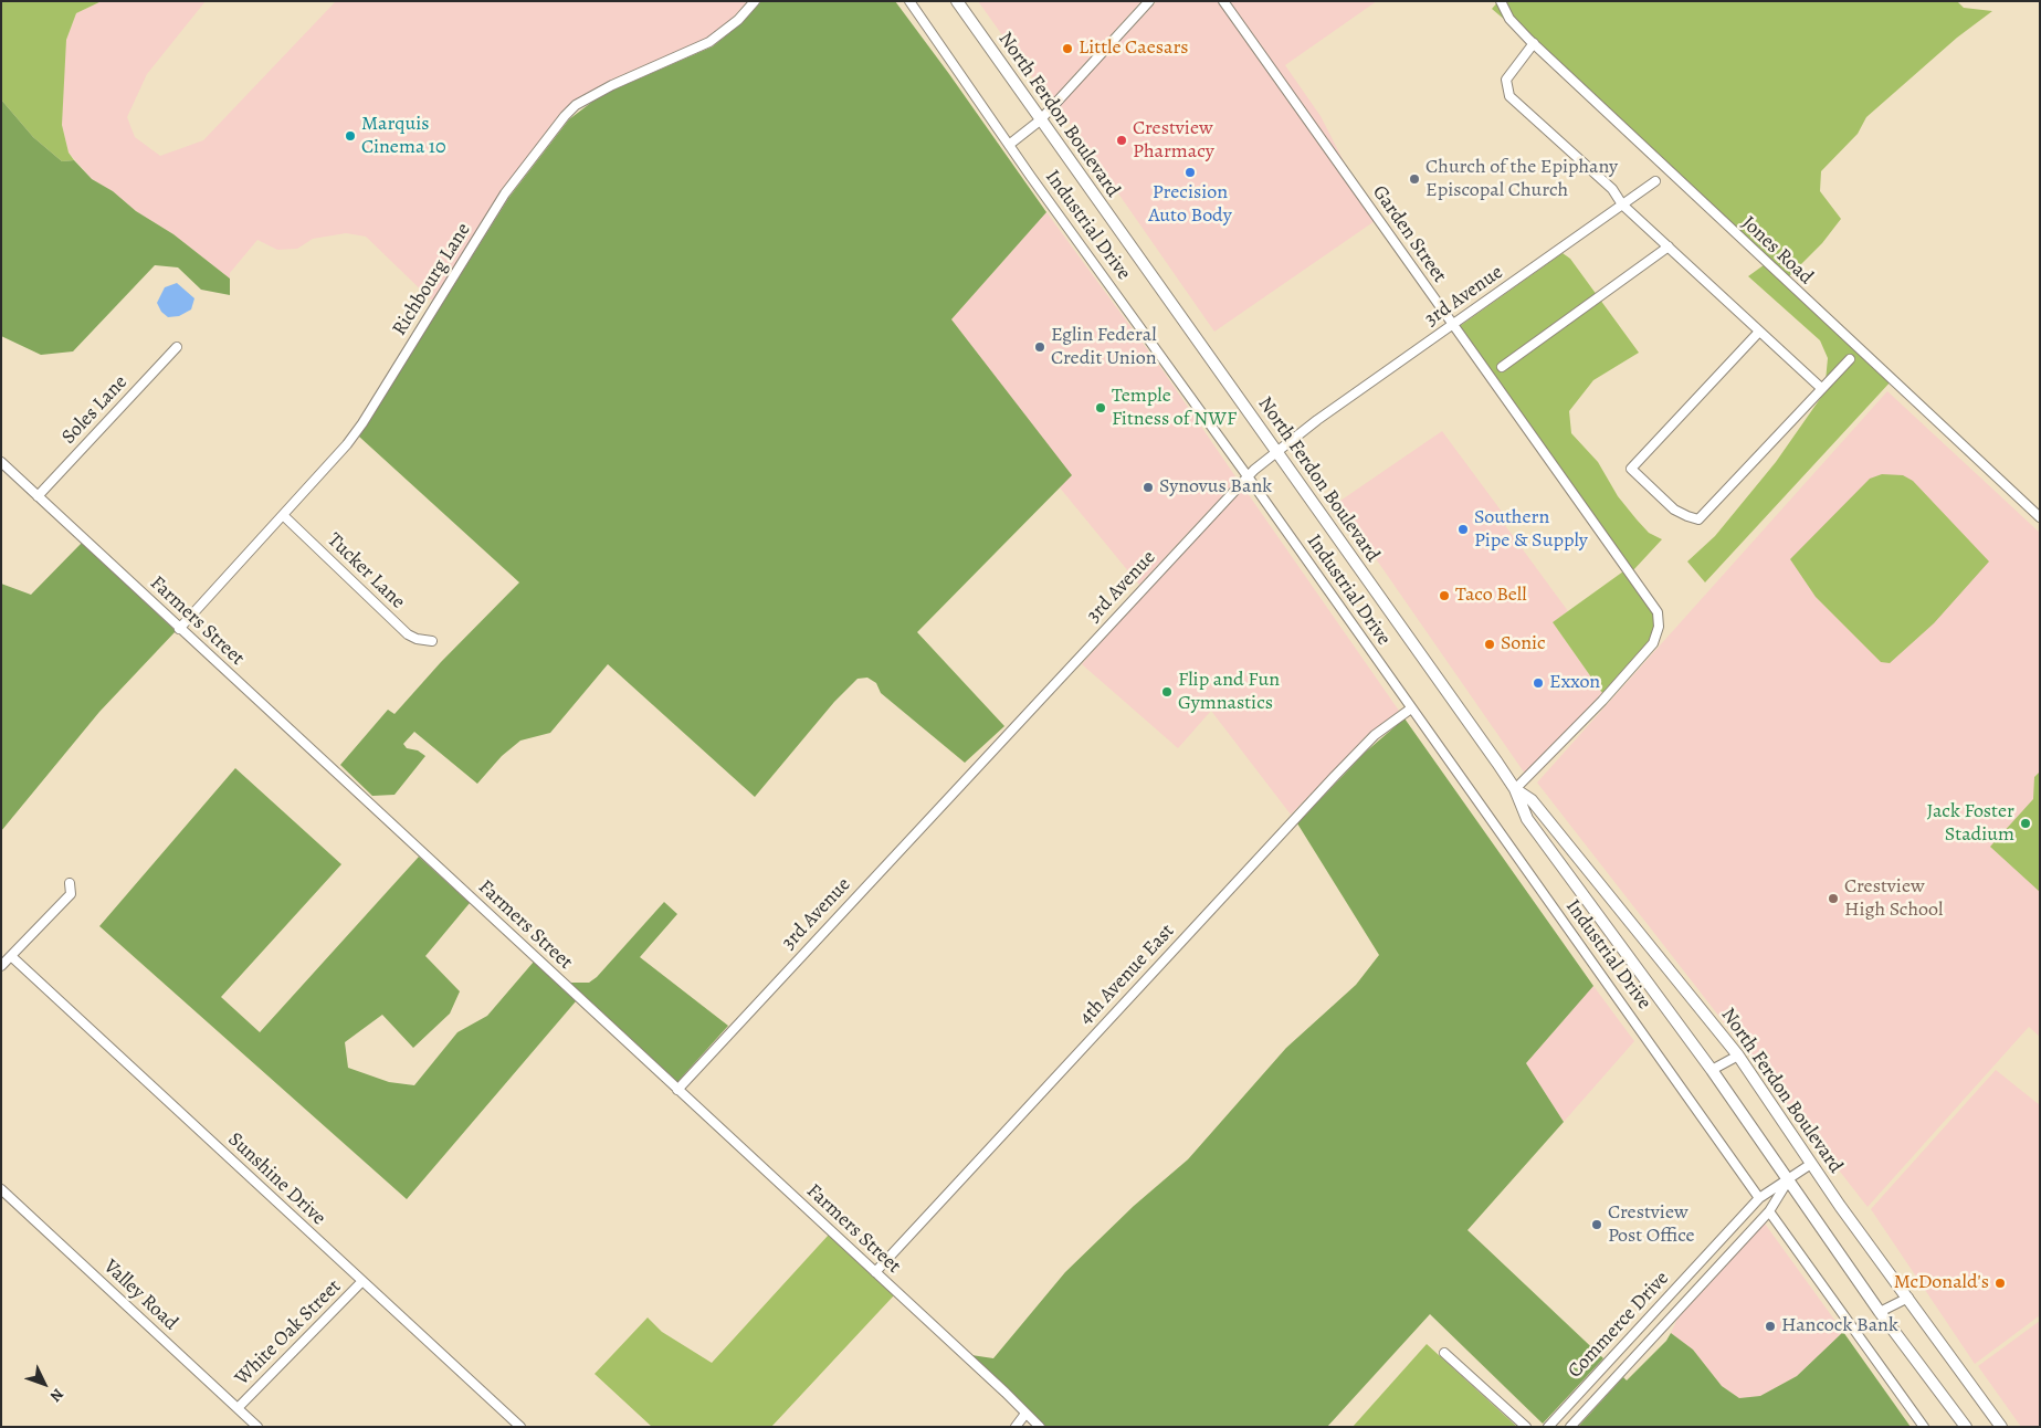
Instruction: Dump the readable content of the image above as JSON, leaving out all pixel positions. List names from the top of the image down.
{
  "streets": {
    "main road": ["North Ferdon Boulevard"],
    "street": [
      "Industrial Drive",
      "Garden Street",
      "Jones Road",
      "Richbourg Lane",
      "3rd Avenue",
      "Soles Lane",
      "Tucker Lane",
      "Farmers Street",
      "4th Avenue East",
      "Sunshine Drive",
      "Valley Road",
      "Commerce Drive",
      "White Oak Street"
    ]
  },
  "crossings": [
    ["North Ferdon Boulevard", "Garden Street"],
    ["North Ferdon Boulevard", "3rd Avenue"],
    ["North Ferdon Boulevard", "Commerce Drive"],
    ["Industrial Drive", "3rd Avenue"],
    ["Industrial Drive", "4th Avenue East"],
    ["Industrial Drive", "Commerce Drive"],
    ["Garden Street", "3rd Avenue"],
    ["Richbourg Lane", "Tucker Lane"],
    ["Richbourg Lane", "Farmers Street"],
    ["3rd Avenue", "Farmers Street"],
    ["Soles Lane", "Farmers Street"],
    ["Farmers Street", "4th Avenue East"],
    ["Sunshine Drive", "White Oak Street"],
    ["Valley Road", "White Oak Street"]
  ],
  "places": [
    "Little Caesars",
    "Marquis Cinema 10",
    "Crestview Pharmacy",
    "Precision Auto Body",
    "Church of the Epiphany Episcopal Church",
    "Eglin Federal Credit Union",
    "Temple Fitness of NWF",
    "Synovus Bank",
    "Southern Pipe & Supply",
    "Taco Bell",
    "Sonic",
    "Exxon",
    "Flip and Fun Gymnastics",
    "Jack Foster Stadium",
    "Crestview High School",
    "Crestview Post Office",
    "McDonald's",
    "Hancock Bank"
  ],
  "north": "bottom right"
}
